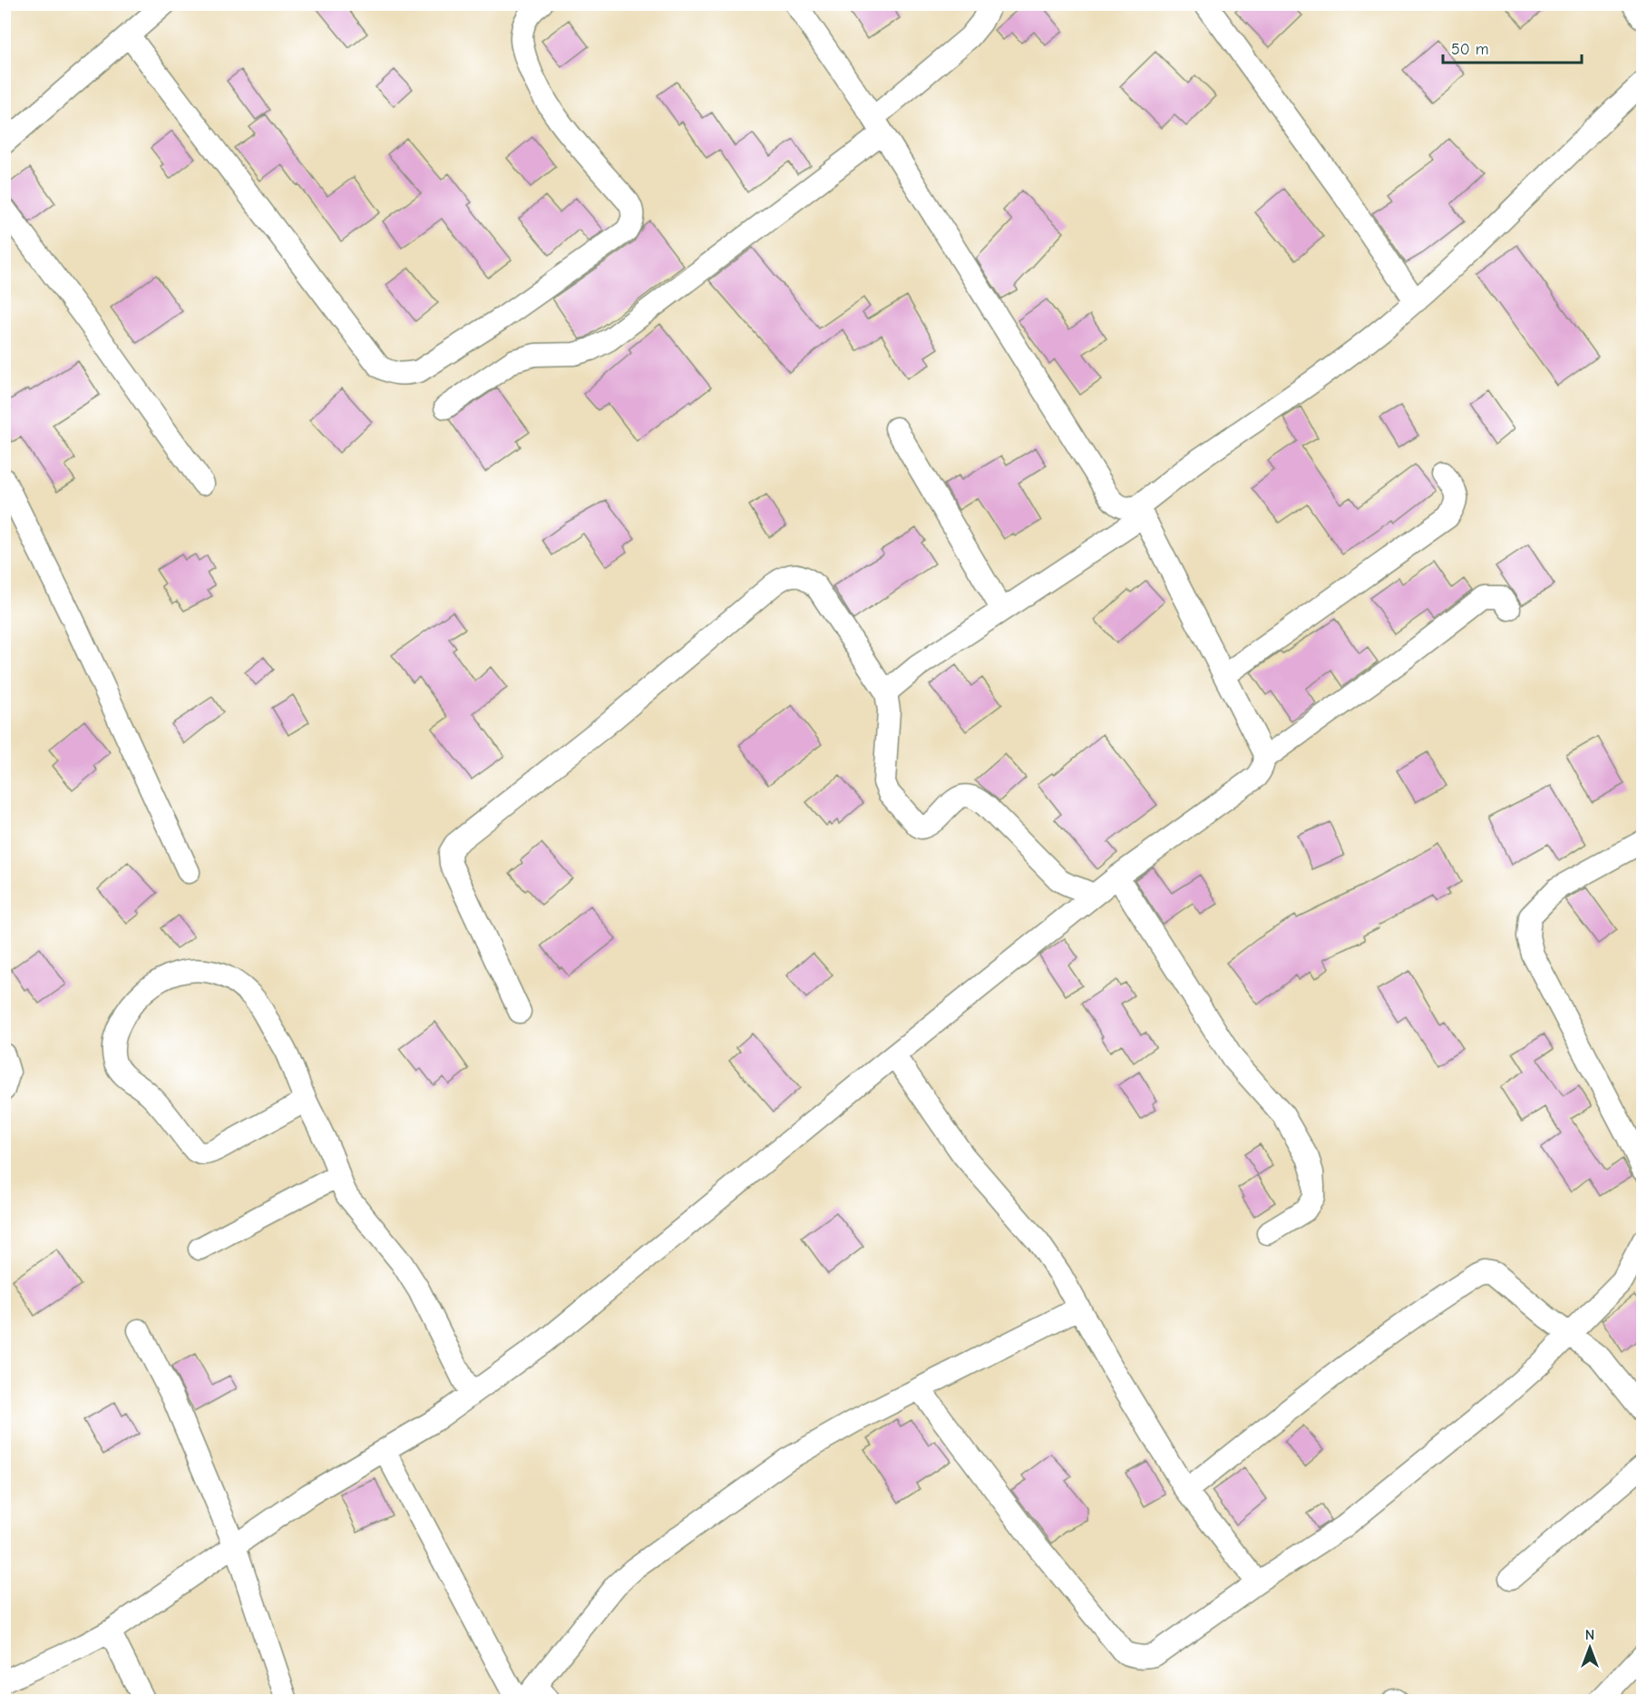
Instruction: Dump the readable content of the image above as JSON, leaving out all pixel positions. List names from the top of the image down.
{
  "scale_bar": "50 m",
  "north": "top"
}
